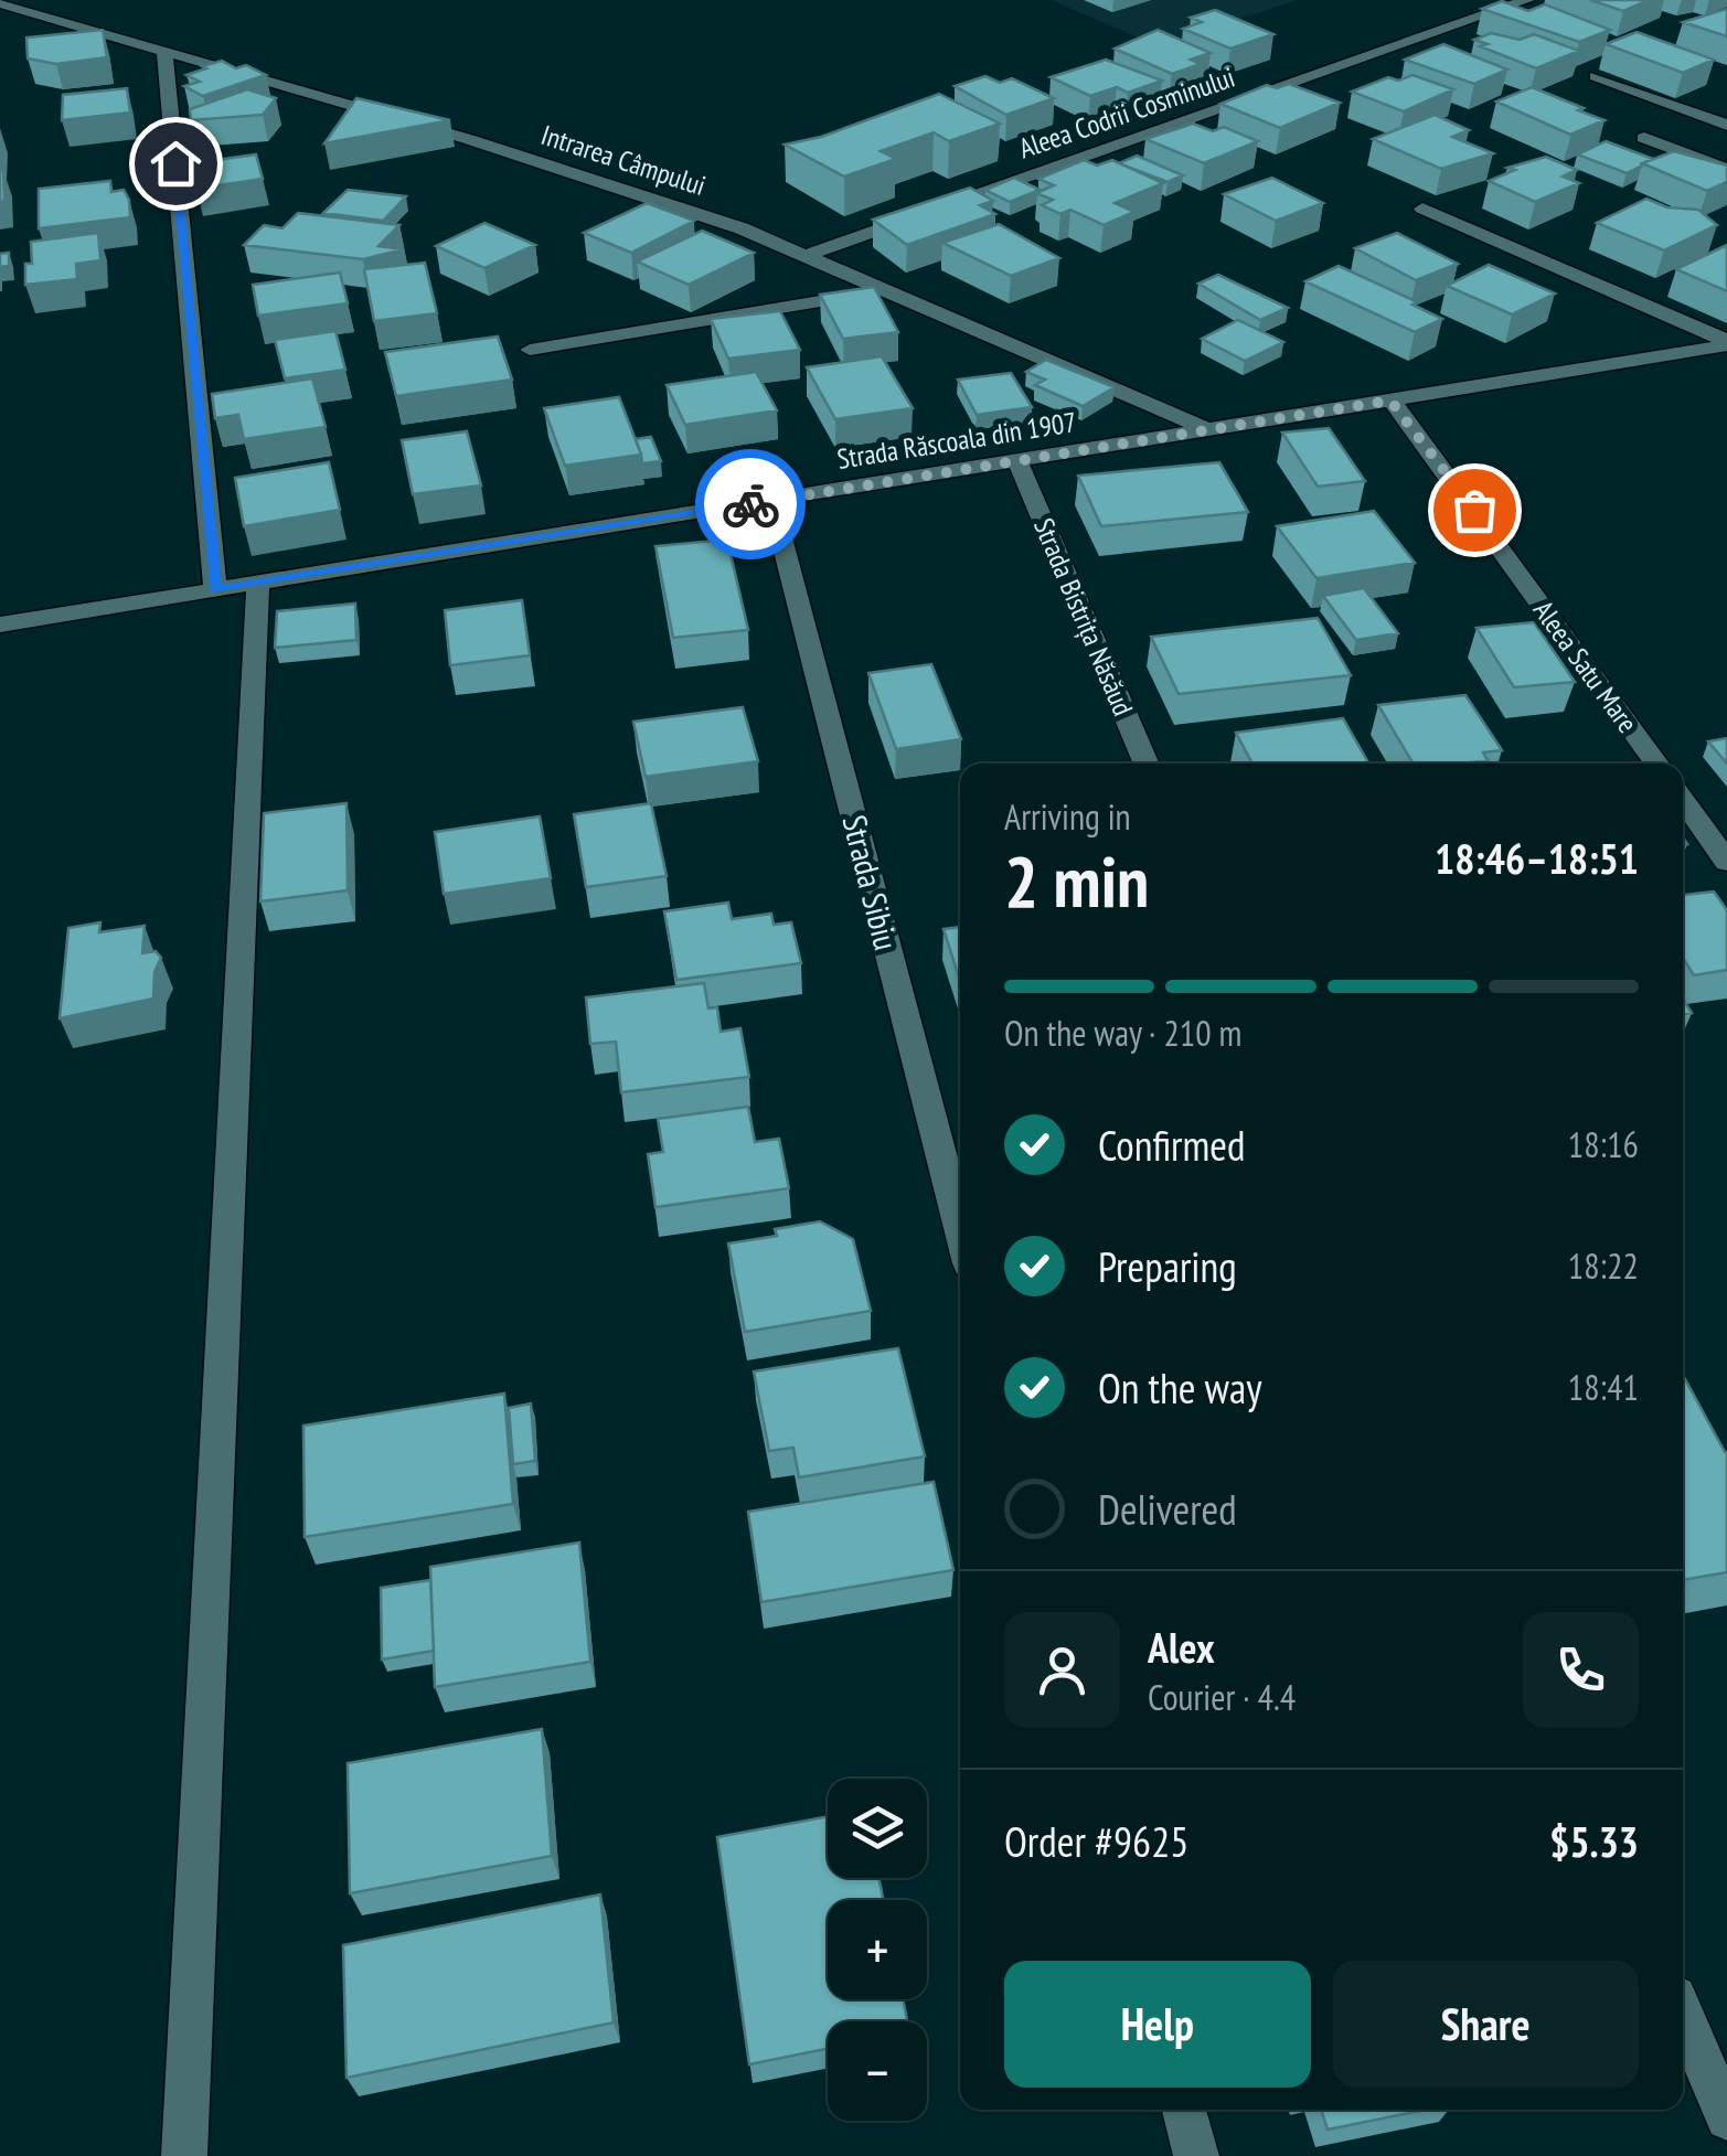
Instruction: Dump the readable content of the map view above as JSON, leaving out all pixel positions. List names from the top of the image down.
{
  "streets": {
    "street": [
      "Aleea Codrii Cosminului",
      "Intrarea Câmpului",
      "Strada Răscoala din 1907",
      "Strada Bistrița Năsăud",
      "Aleea Satu Mare",
      "Strada Sibiu"
    ]
  },
  "crossings": [
    ["Aleea Codrii Cosminului", "Intrarea Câmpului"],
    ["Intrarea Câmpului", "Strada Răscoala din 1907"],
    ["Strada Răscoala din 1907", "Strada Bistrița Năsăud"],
    ["Strada Răscoala din 1907", "Aleea Satu Mare"],
    ["Strada Răscoala din 1907", "Strada Sibiu"]
  ],
  "page": {
    "heading": ["2 min", "Arriving in", "18:46–18:51"],
    "panel": [
      "Alex",
      "Courier · 4.4",
      "Order #9625",
      "$5.33"
    ],
    "bar": "On the way · 210 m",
    "list": [
      ["Confirmed", "18:16"],
      ["Preparing", "18:22"],
      ["On the way", "18:41"],
      "Delivered"
    ],
    "map_buttons": ["+", "−"],
    "buttons": ["Help", "Share"]
  }
}
